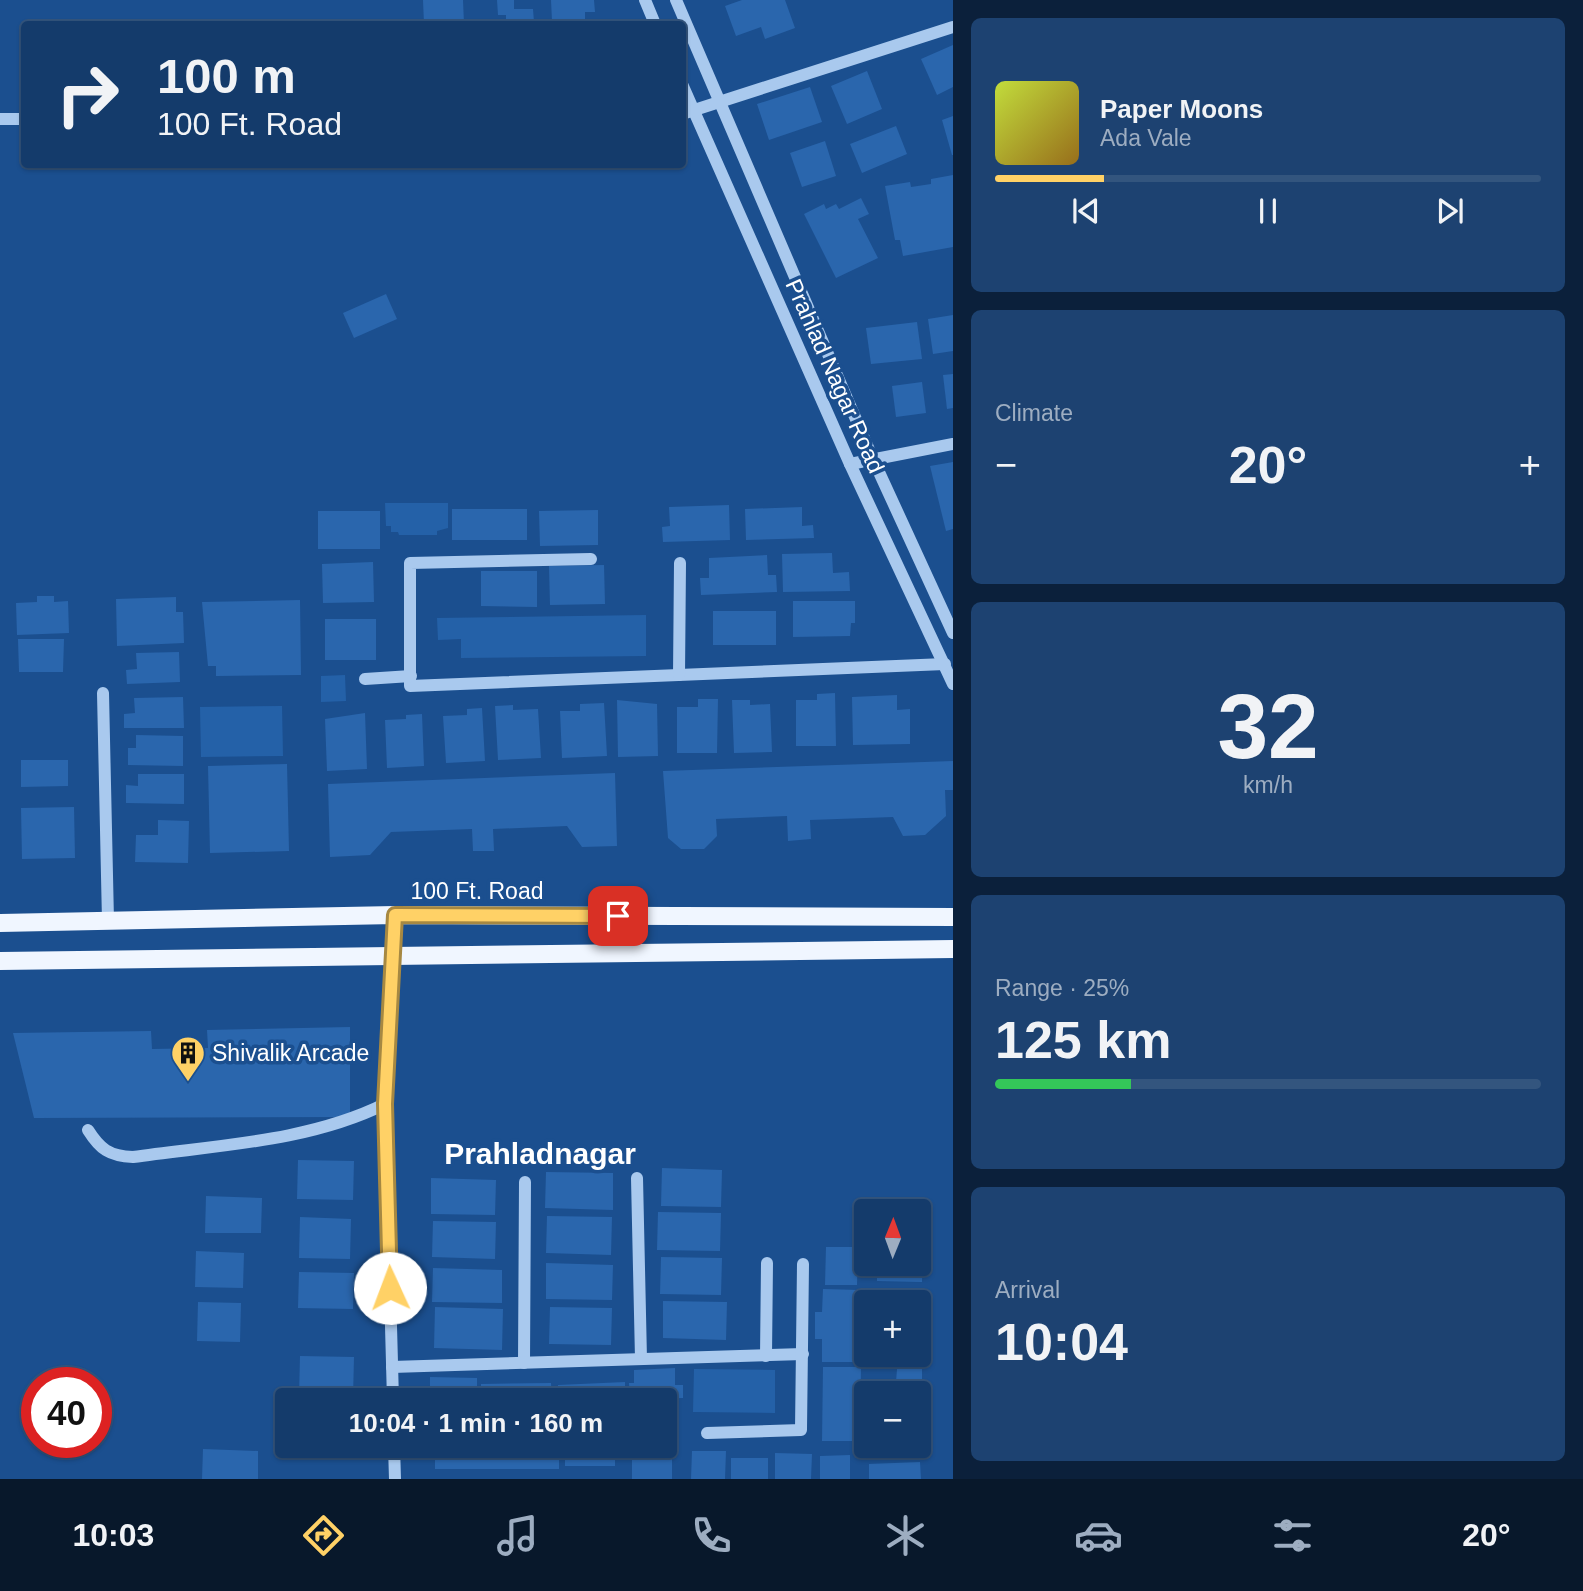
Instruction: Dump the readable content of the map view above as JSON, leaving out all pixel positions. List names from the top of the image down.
{
  "streets": {
    "main road": ["100 Ft. Road"],
    "street": ["Prahlad Nagar Road"]
  },
  "districts": ["Prahladnagar"],
  "places": {
    "building": ["Shivalik Arcade"]
  },
  "north": "top",
  "page": {
    "turn": ["100 m", "100 Ft. Road"],
    "song": ["Paper Moons", "Ada Vale"],
    "tile": [
      "Climate",
      ["32", "km/h"],
      ["Range · 25%", "125 km"],
      ["Arrival", "10:04"]
    ],
    "heat": ["−", "20°", "+"],
    "map_buttons": ["+", "−"],
    "limit": "40",
    "trip": "10:04 · 1 min · 160 m",
    "tabs": ["10:03", "20°"]
  }
}
